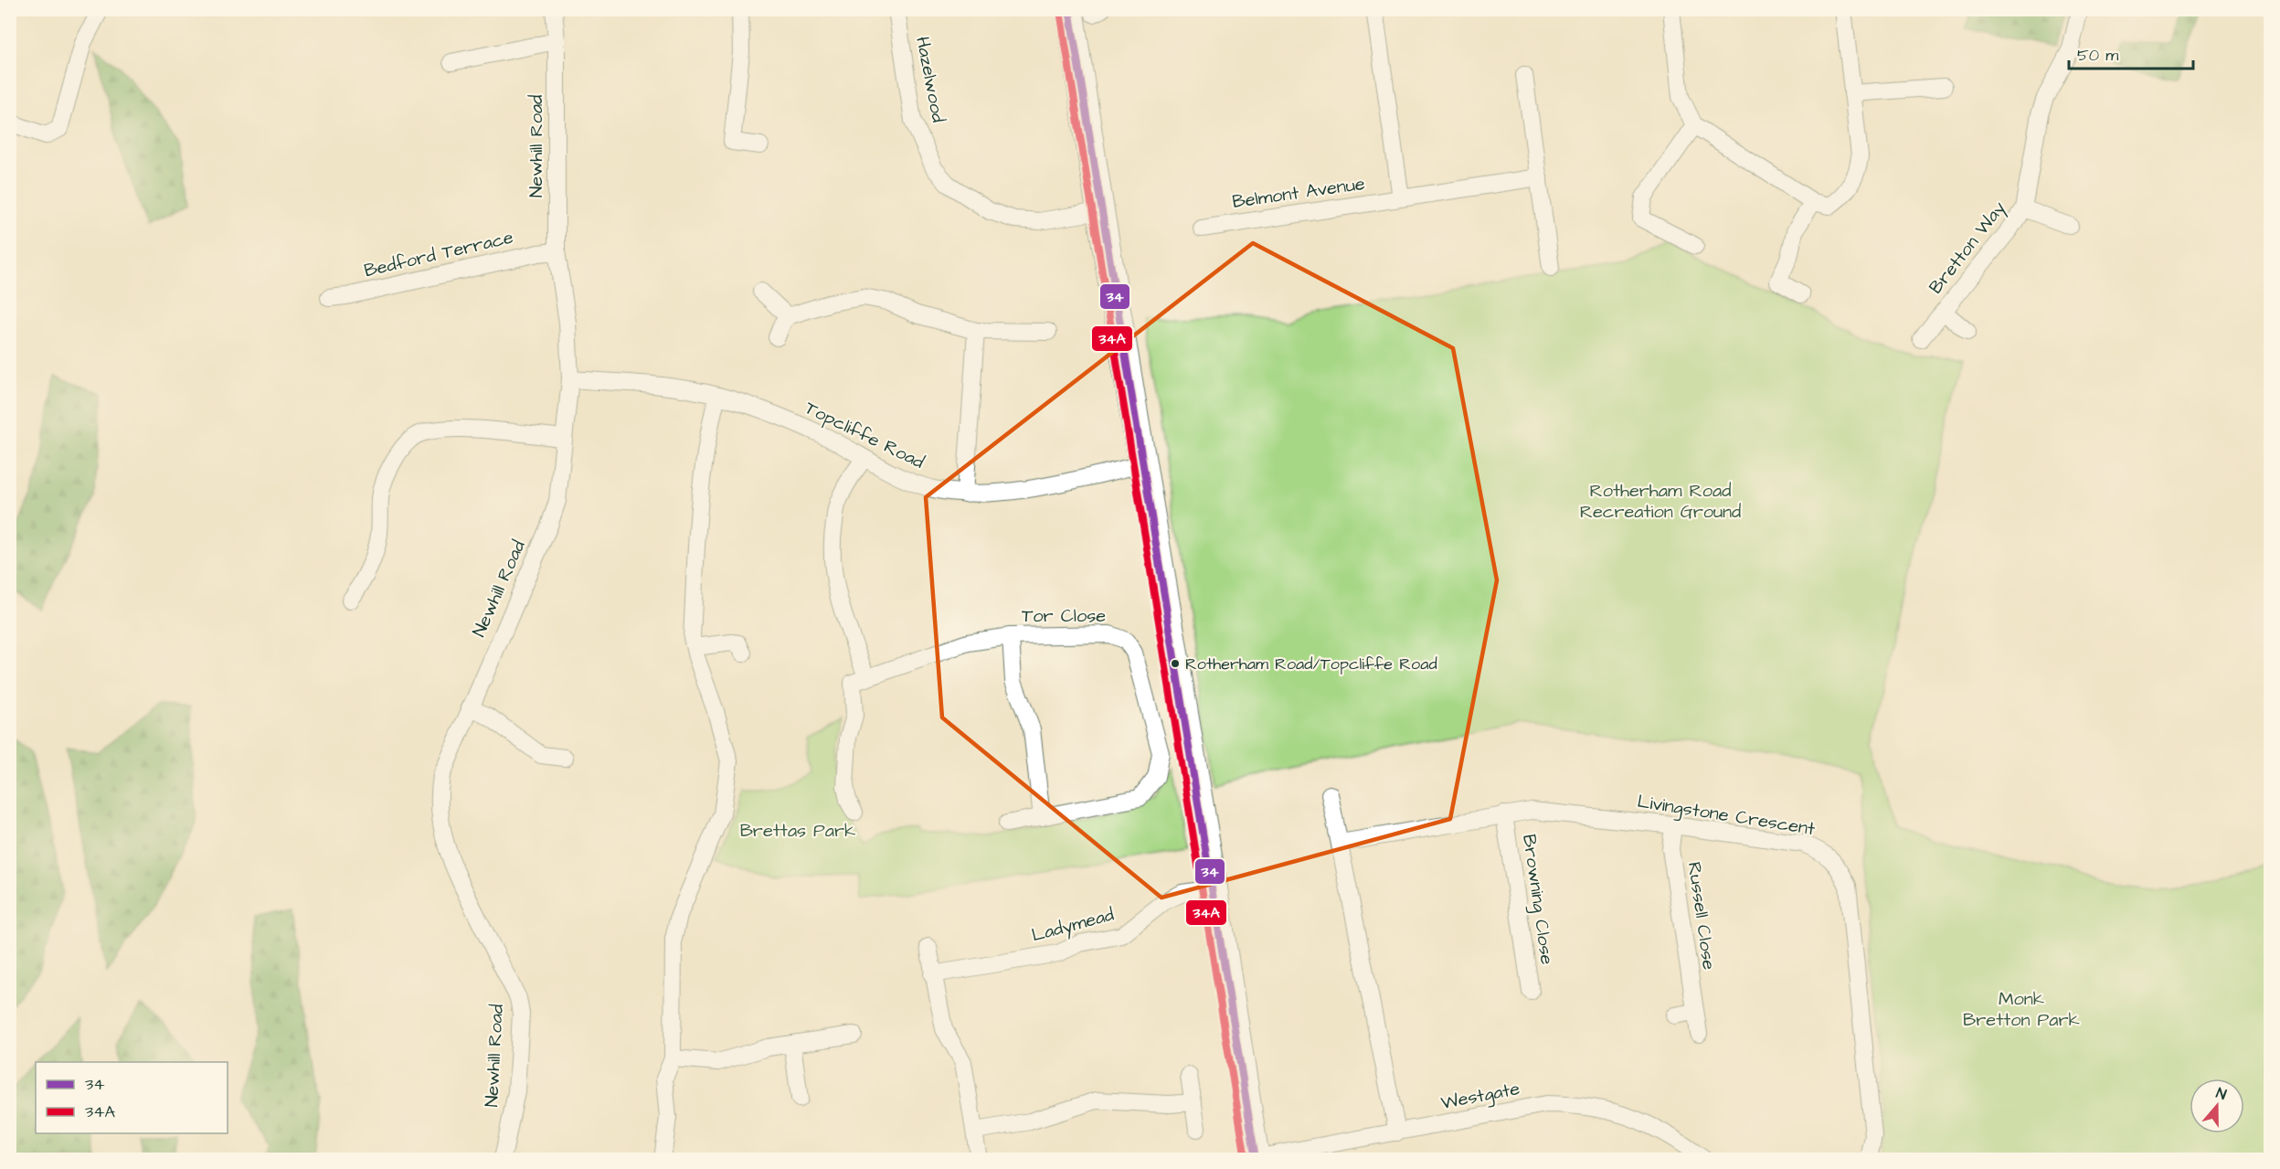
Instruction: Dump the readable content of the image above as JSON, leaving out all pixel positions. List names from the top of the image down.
{
  "streets": {
    "street": [
      "Hazelwood",
      "Newhill Road",
      "Belmont Avenue",
      "Bretton Way",
      "Bedford Terrace",
      "Topcliffe Road",
      "Tor Close",
      "Livingstone Crescent",
      "Browning Close",
      "Russell Close",
      "Ladymead",
      "Westgate"
    ]
  },
  "crossings": [
    ["Newhill Road", "Bedford Terrace"],
    ["Newhill Road", "Topcliffe Road"],
    ["Livingstone Crescent", "Browning Close"],
    ["Livingstone Crescent", "Russell Close"]
  ],
  "parks": ["Rotherham Road Recreation Ground", "Brettas Park", "Monk Bretton Park"],
  "places": ["Rotherham Road/Topcliffe Road"],
  "lines": ["transit line 34", "transit line 34A"],
  "legend": ["34", "34A"],
  "scale_bar": "50 m",
  "north": "top"
}
